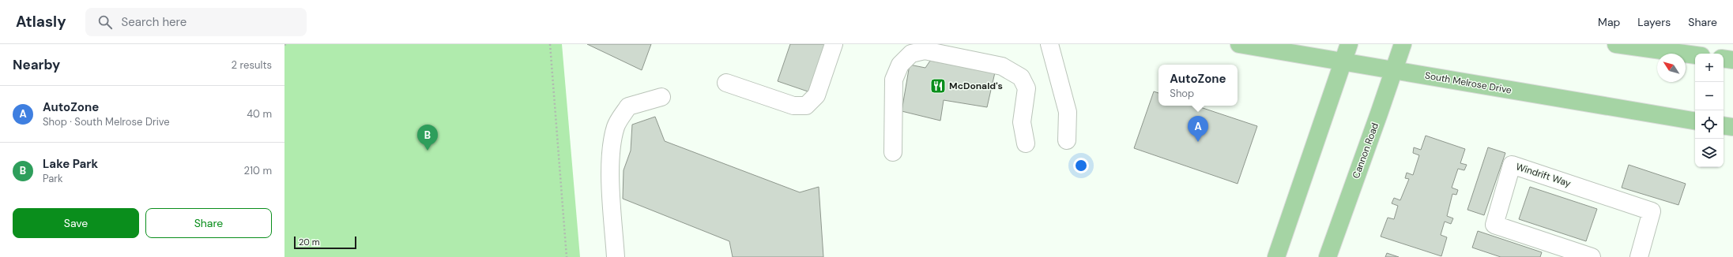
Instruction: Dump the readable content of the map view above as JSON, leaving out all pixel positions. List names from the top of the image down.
{
  "streets": {
    "main road": ["South Melrose Drive", "Cannon Road"],
    "street": ["Windrift Way"]
  },
  "crossings": [
    ["South Melrose Drive", "Cannon Road"]
  ],
  "places": {
    "restaurant": ["McDonald's"]
  },
  "scale_bar": "20 m",
  "north": "top left",
  "page": {
    "header": "Atlasly",
    "search": "Search here",
    "nav": ["Map", "Layers", "Share"],
    "heading": ["Nearby", "2 results"],
    "map_buttons": ["+", "−"],
    "popup": ["AutoZone", "Shop"],
    "list": [
      {
        "mark": "A",
        "name": "AutoZone",
        "note": "Shop · South Melrose Drive",
        "value": "40 m"
      },
      {
        "mark": "B",
        "name": "Lake Park",
        "note": "Park",
        "value": "210 m"
      }
    ],
    "pins": ["A", "B"],
    "buttons": ["Save", "Share"],
    "scale": "20 m"
  }
}
